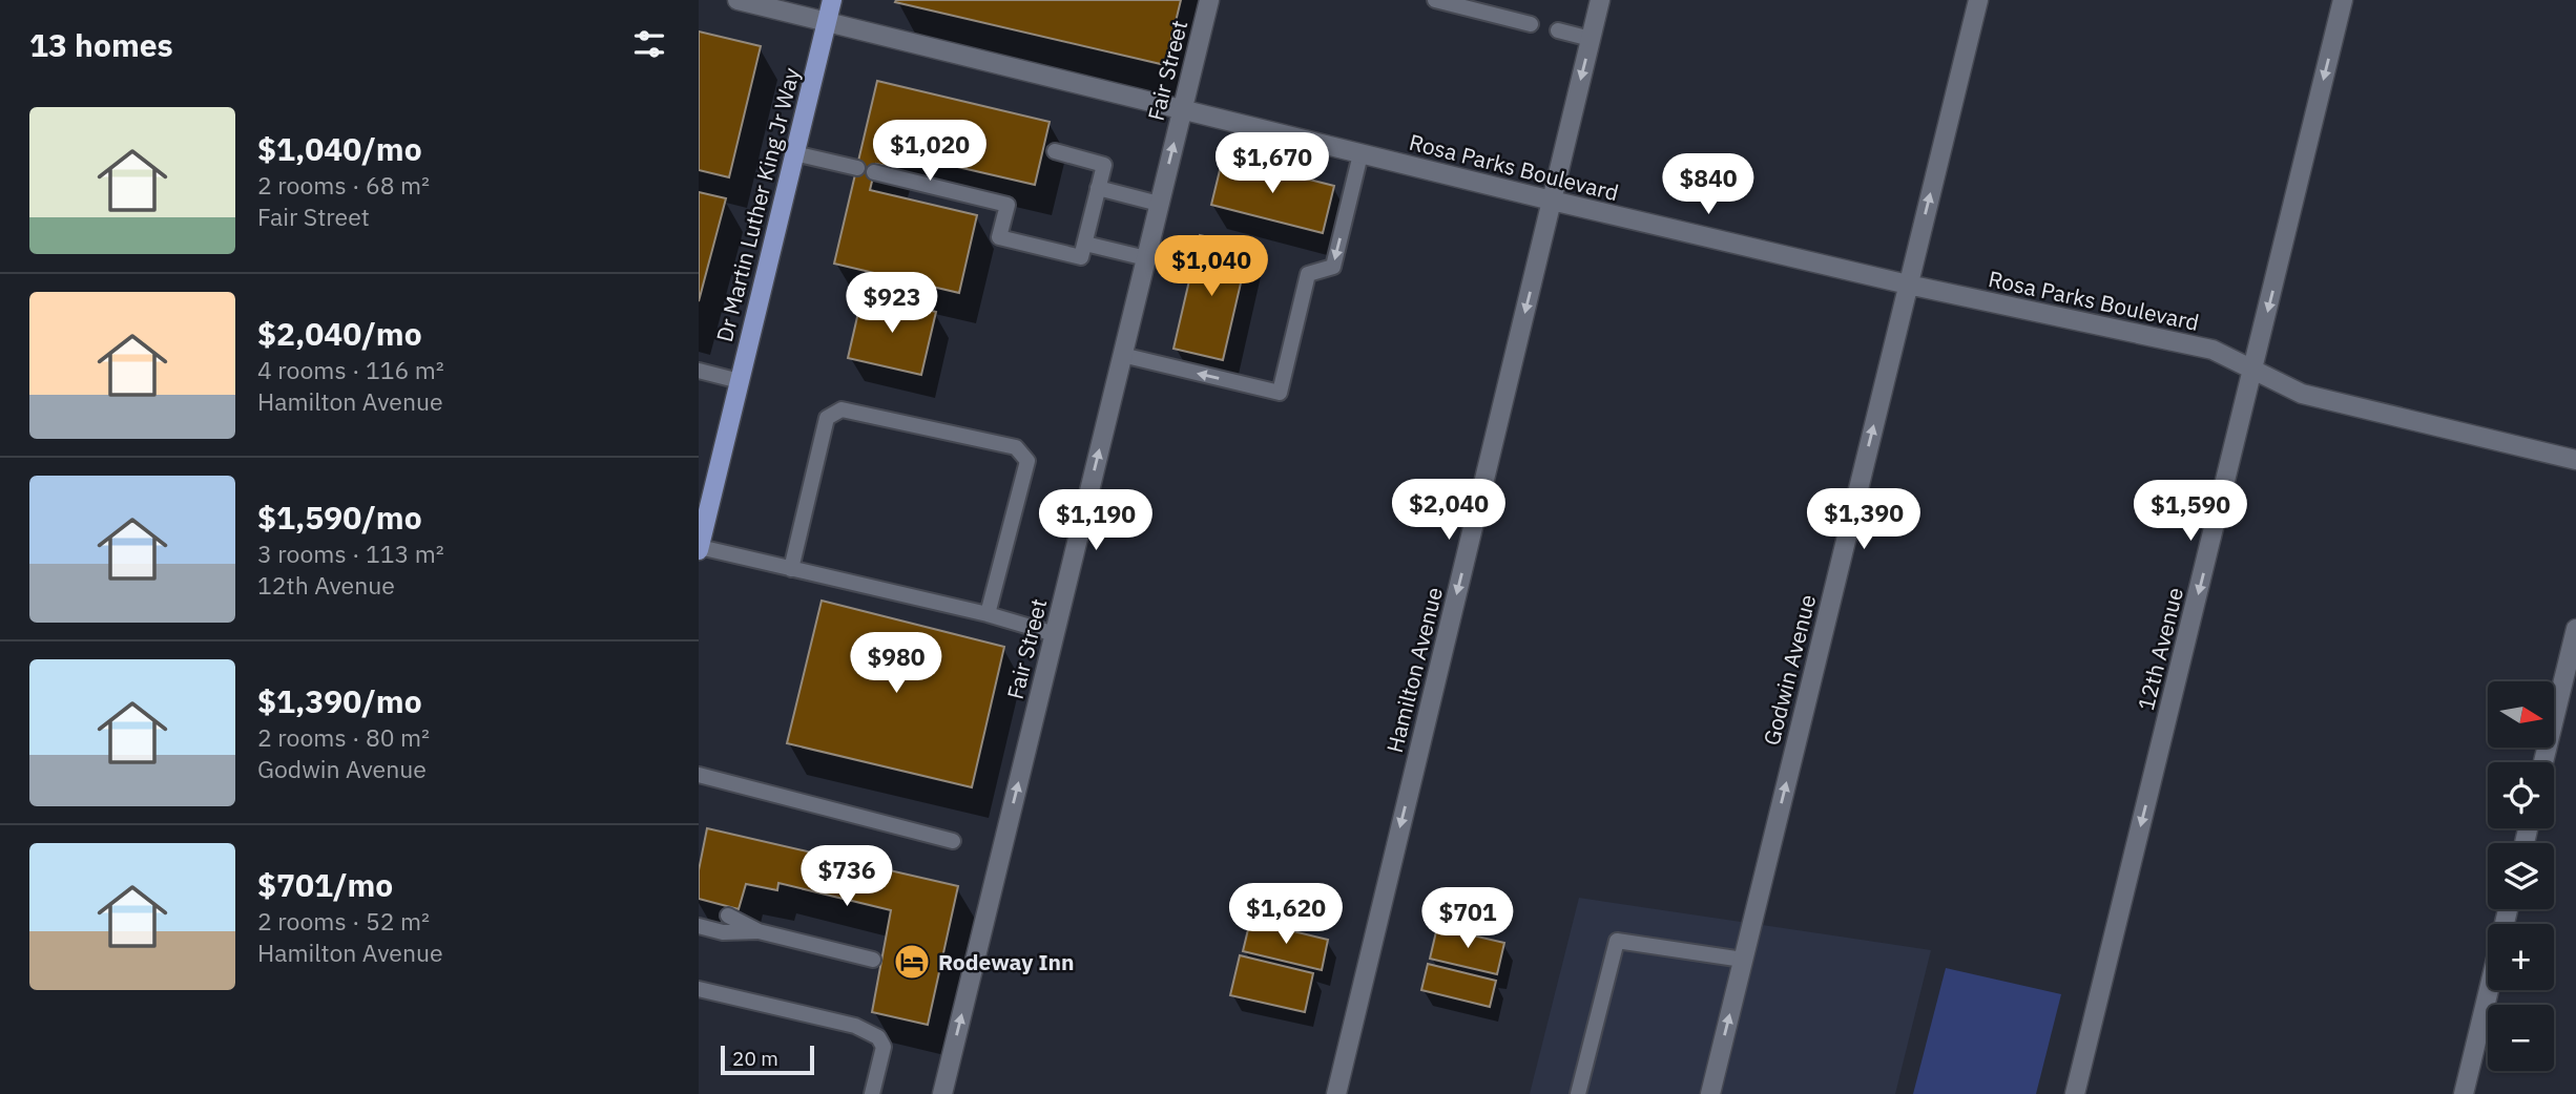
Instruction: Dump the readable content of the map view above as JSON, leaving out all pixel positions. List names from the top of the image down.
{
  "streets": {
    "main road": ["Dr Martin Luther King Jr Way"],
    "street": [
      "Fair Street",
      "Rosa Parks Boulevard",
      "12th Avenue",
      "Hamilton Avenue",
      "Godwin Avenue"
    ]
  },
  "crossings": [
    ["Fair Street", "Rosa Parks Boulevard"],
    ["Rosa Parks Boulevard", "Dr Martin Luther King Jr Way"],
    ["Rosa Parks Boulevard", "12th Avenue"],
    ["Rosa Parks Boulevard", "Hamilton Avenue"],
    ["Rosa Parks Boulevard", "Godwin Avenue"]
  ],
  "one_way": [
    "Fair Street",
    "12th Avenue",
    "Hamilton Avenue",
    "Godwin Avenue"
  ],
  "places": {
    "hotel": ["Rodeway Inn"]
  },
  "scale_bar": "20 m",
  "north": "right",
  "page": {
    "heading": "13 homes",
    "list": [
      {
        "name": "$1,040/mo",
        "note": "2 rooms · 68 m² · Fair Street"
      },
      {
        "name": "$2,040/mo",
        "note": "4 rooms · 116 m² · Hamilton Avenue"
      },
      {
        "name": "$1,590/mo",
        "note": "3 rooms · 113 m² · 12th Avenue"
      },
      {
        "name": "$1,390/mo",
        "note": "2 rooms · 80 m² · Godwin Avenue"
      },
      {
        "name": "$701/mo",
        "note": "2 rooms · 52 m² · Hamilton Avenue"
      }
    ],
    "price": [
      "$1,020",
      "$1,670",
      "$840",
      "$1,040",
      "$923",
      "$2,040",
      "$1,590",
      "$1,390",
      "$1,190",
      "$980",
      "$736",
      "$1,620",
      "$701"
    ],
    "map_buttons": ["+", "−"],
    "scale": "20 m"
  }
}
